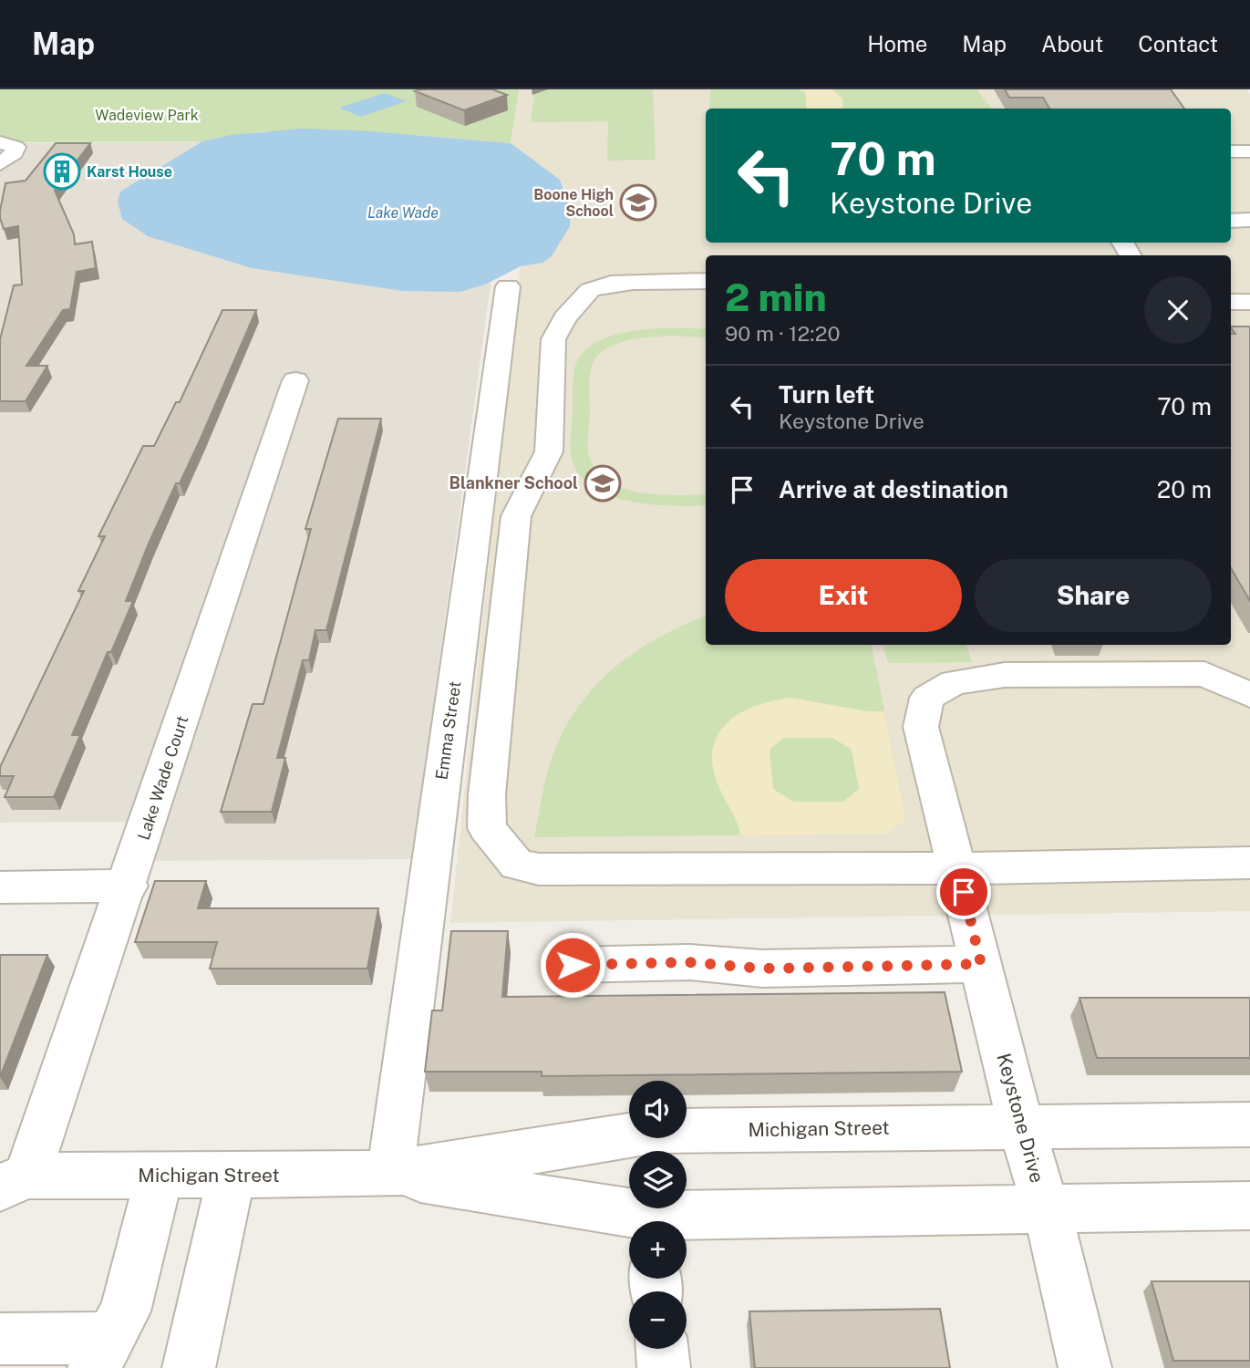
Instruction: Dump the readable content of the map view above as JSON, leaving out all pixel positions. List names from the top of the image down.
{
  "streets": {
    "street": [
      "Emma Street",
      "Lake Wade Court",
      "Keystone Drive",
      "Michigan Street"
    ]
  },
  "crossings": [
    ["Emma Street", "Michigan Street"],
    ["Lake Wade Court", "Michigan Street"],
    ["Keystone Drive", "Michigan Street"]
  ],
  "water": ["Lake Wade"],
  "parks": ["Wadeview Park"],
  "places": {
    "building": ["Karst House"],
    "school or university": ["Boone High School", "Blankner School"]
  },
  "page": {
    "header": "Map",
    "nav": [
      "Home",
      "Map",
      "About",
      "Contact"
    ],
    "turn": ["70 m", "Keystone Drive"],
    "heading": ["2 min", "90 m · 12:20"],
    "list": [
      {
        "name": "Turn left",
        "note": "Keystone Drive",
        "value": "70 m"
      },
      {
        "name": "Arrive at destination",
        "value": "20 m"
      }
    ],
    "buttons": ["Exit", "Share"],
    "map_buttons": ["+", "−"]
  }
}
